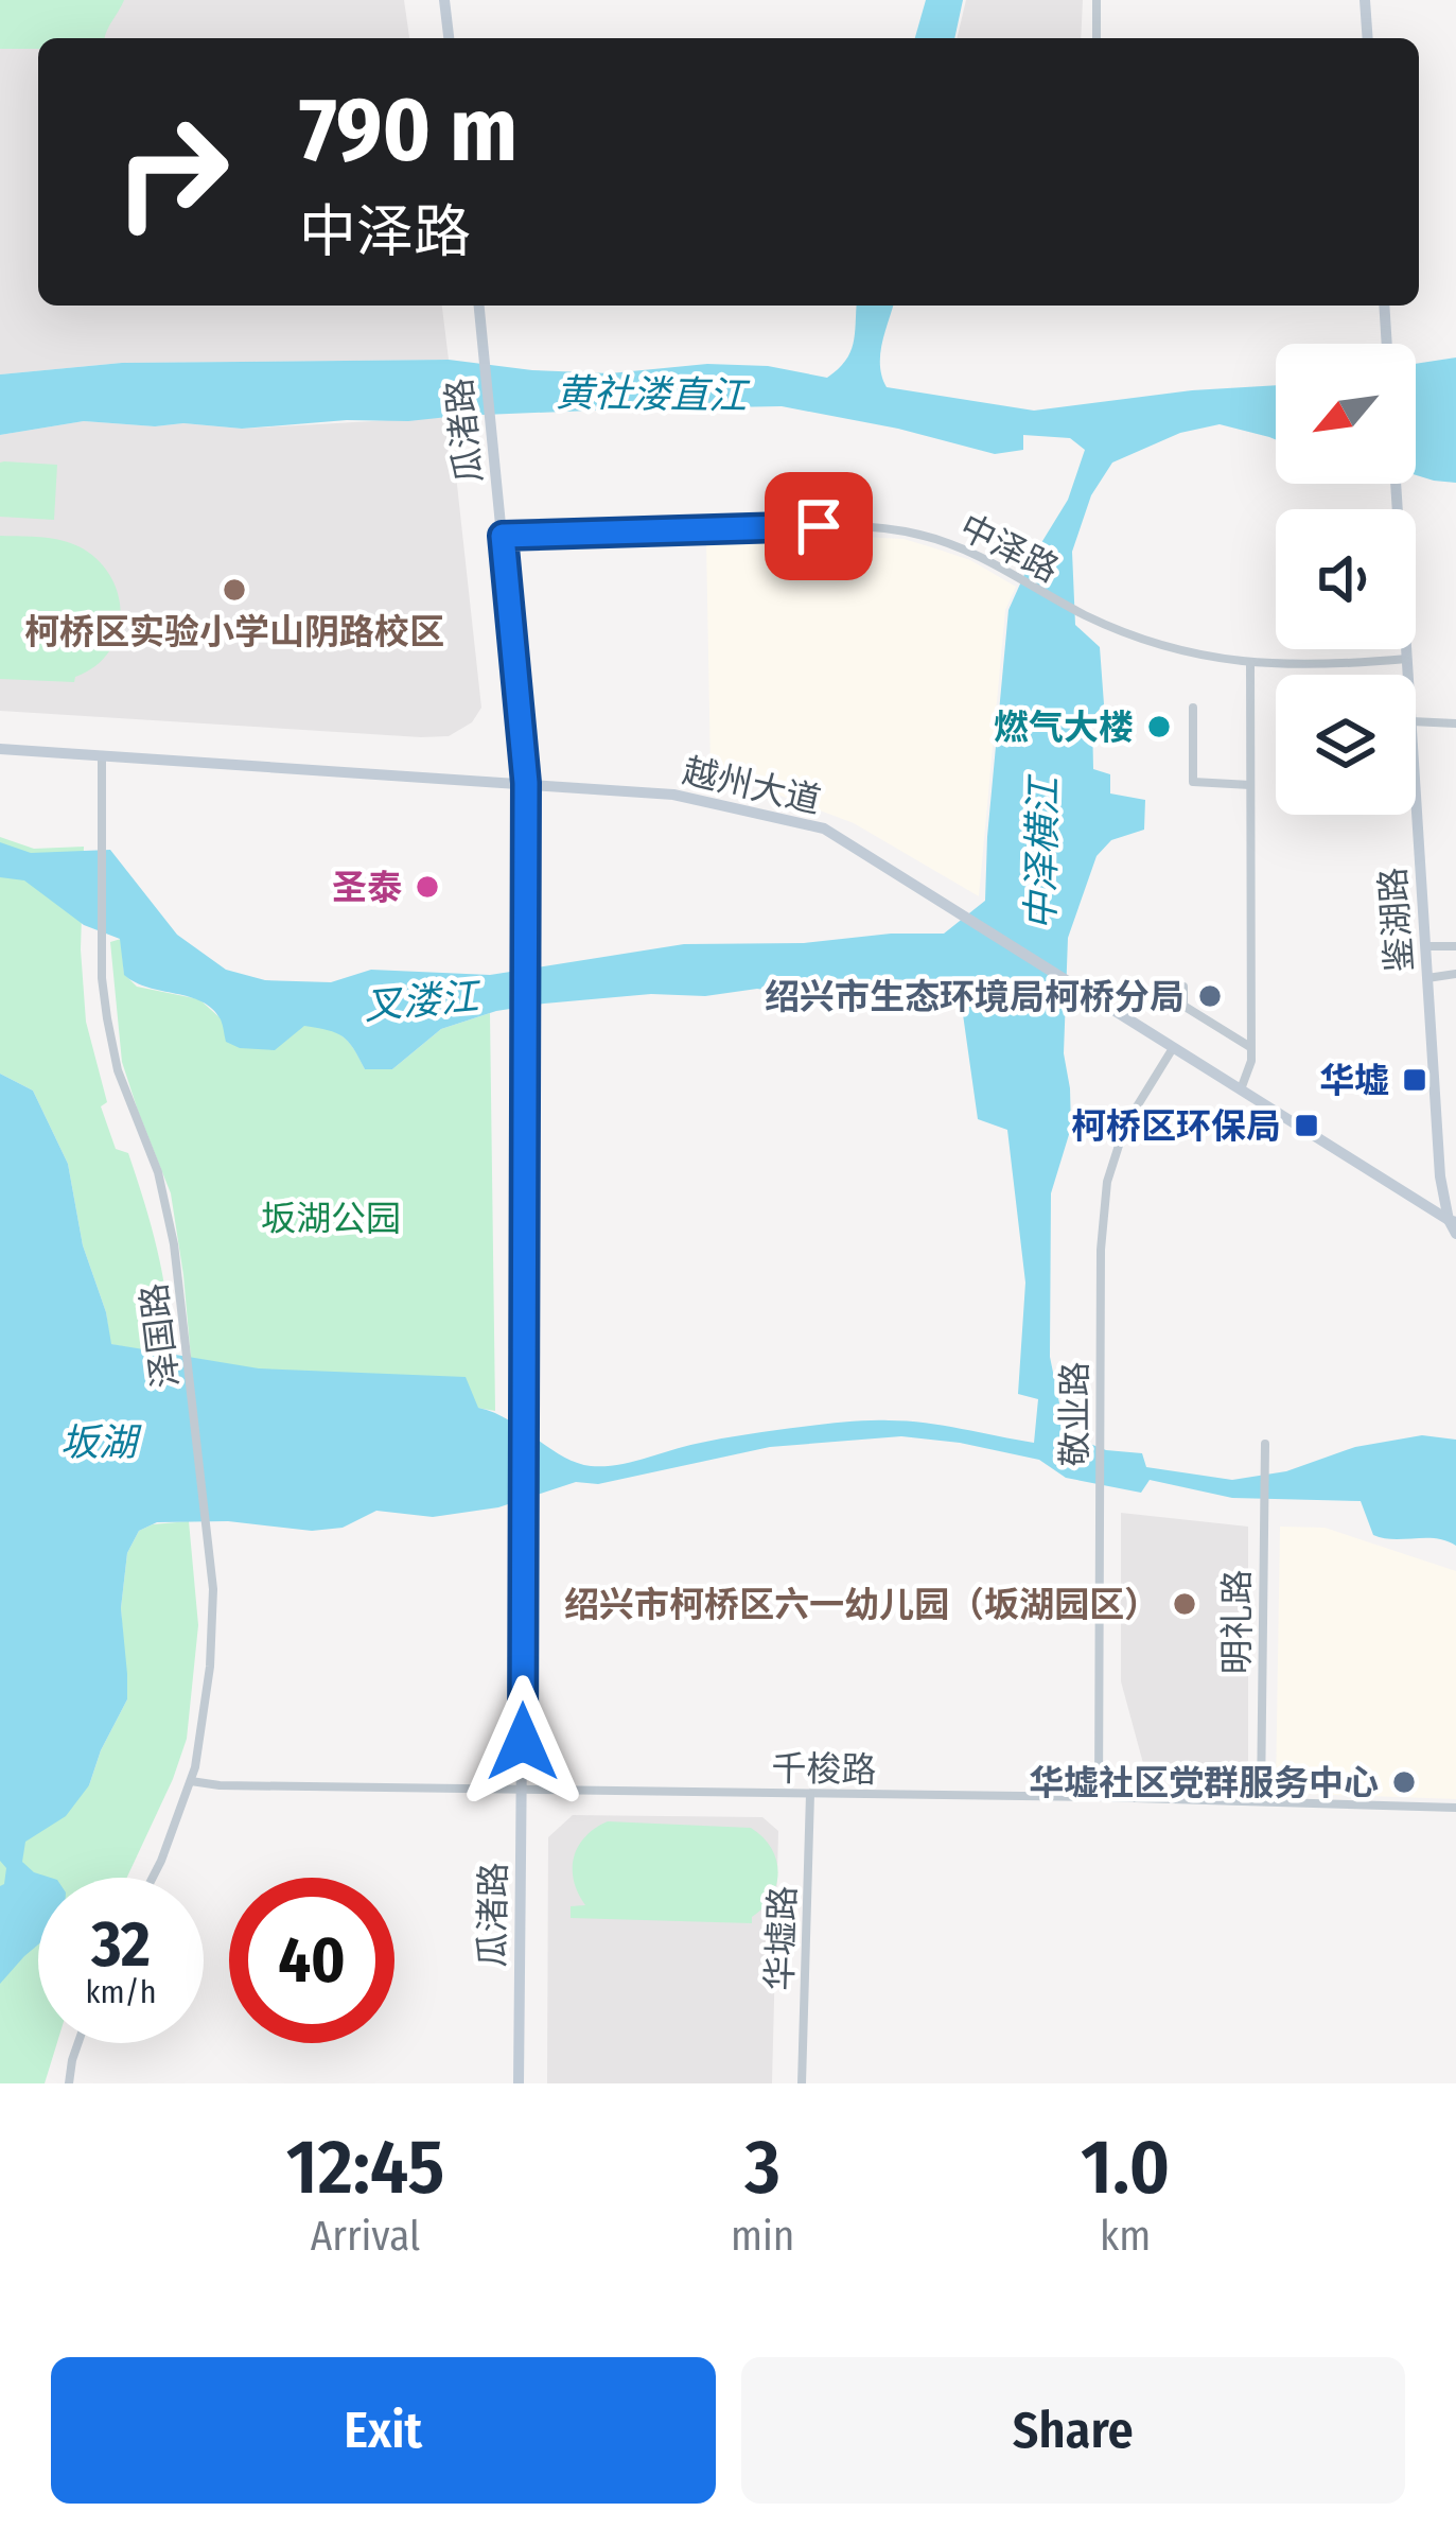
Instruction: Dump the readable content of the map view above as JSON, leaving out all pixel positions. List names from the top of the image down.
{
  "streets": {
    "street": [
      "瓜渚路",
      "中泽路",
      "越州大道",
      "鉴湖路",
      "泽国路",
      "敬业路",
      "明礼路",
      "千梭路",
      "华墟路"
    ]
  },
  "crossings": [
    ["瓜渚路", "中泽路"],
    ["瓜渚路", "越州大道"],
    ["瓜渚路", "千梭路"],
    ["中泽路", "鉴湖路"],
    ["越州大道", "鉴湖路"],
    ["越州大道", "泽国路"],
    ["越州大道", "敬业路"],
    ["泽国路", "千梭路"],
    ["敬业路", "千梭路"],
    ["明礼路", "千梭路"],
    ["千梭路", "华墟路"]
  ],
  "water": [
    "黄社溇直江",
    "中泽横江",
    "叉溇江",
    "坂湖"
  ],
  "parks": ["坂湖公园"],
  "places": {
    "other": [
      "柯桥区实验小学山阴路校区",
      "燃气大楼",
      "圣泰",
      "绍兴市生态环境局柯桥分局",
      "绍兴市柯桥区六一幼儿园（坂湖园区）",
      "华墟社区党群服务中心"
    ],
    "transit": ["华墟", "柯桥区环保局"]
  },
  "north": "bottom left",
  "page": {
    "turn": ["790 m", "中泽路"],
    "speed": "32 km/h",
    "limit": "40",
    "eta": [
      "12:45",
      "Arrival",
      "3",
      "min",
      "1.0",
      "km"
    ],
    "buttons": ["Exit", "Share"]
  }
}
